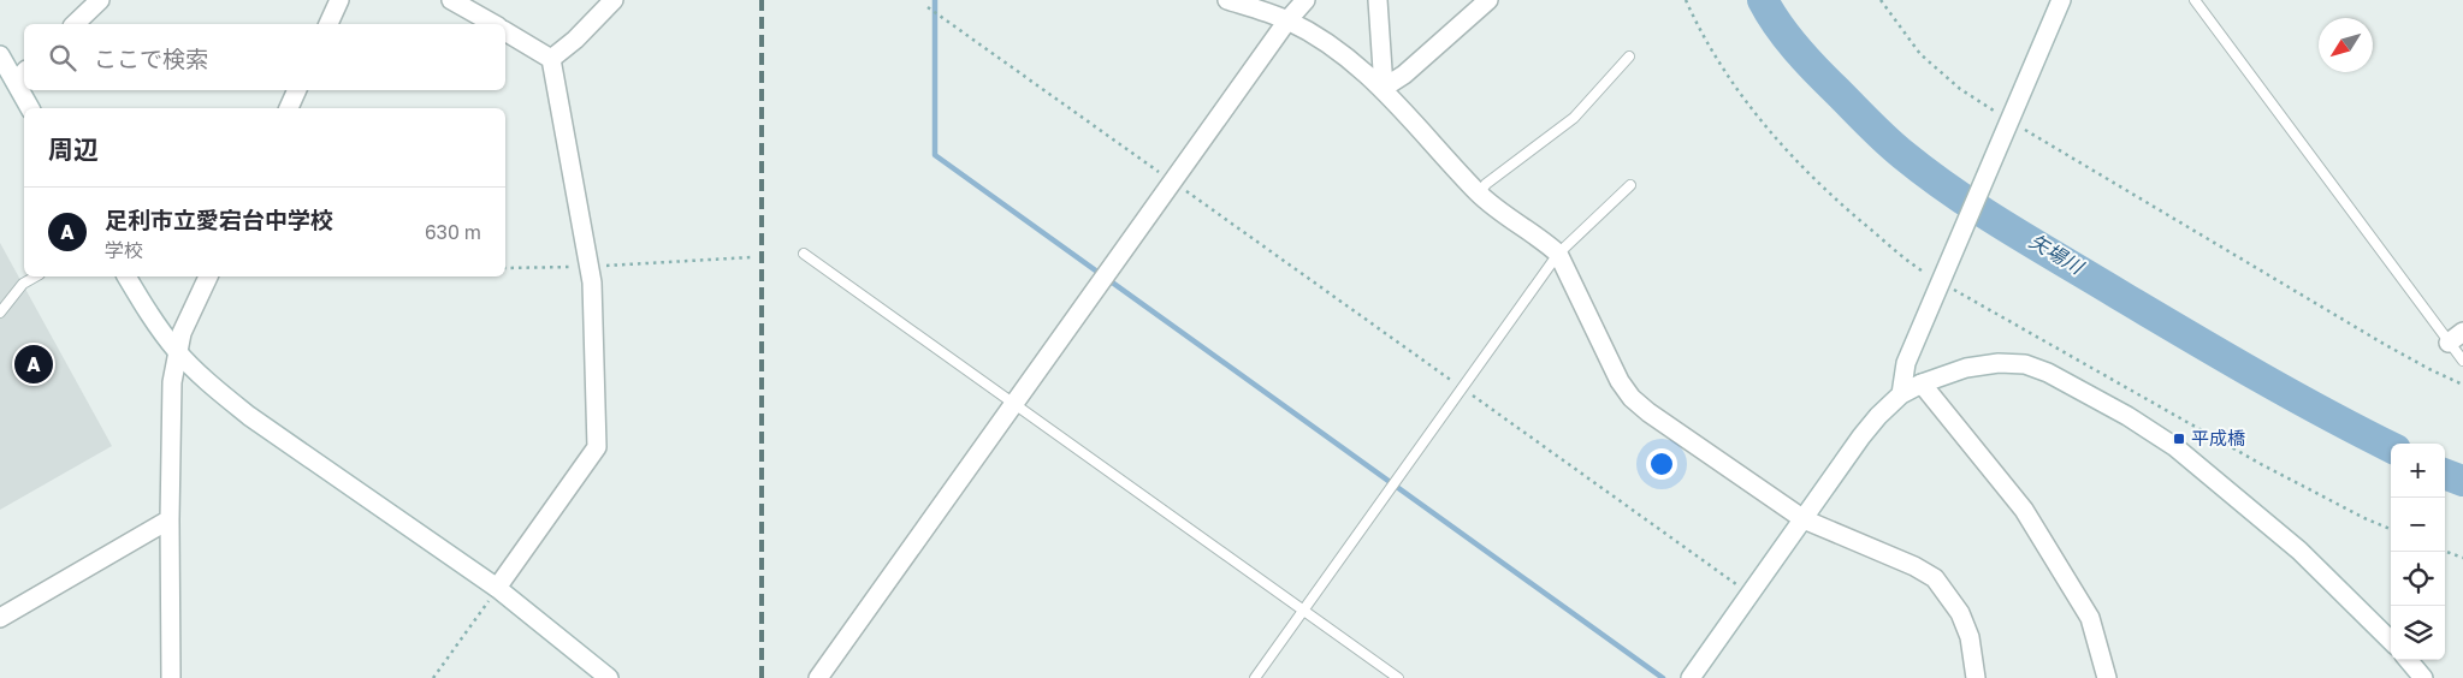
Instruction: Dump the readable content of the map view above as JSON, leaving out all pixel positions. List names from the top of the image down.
{
  "water": ["矢場川"],
  "places": {
    "transit": ["平成橋"]
  },
  "north": "bottom left",
  "page": {
    "search": "ここで検索",
    "heading": "周辺",
    "list": [
      {
        "mark": "A",
        "name": "足利市立愛宕台中学校",
        "note": "学校",
        "value": "630 m"
      }
    ],
    "pins": "A",
    "map_buttons": ["+", "−"]
  }
}
